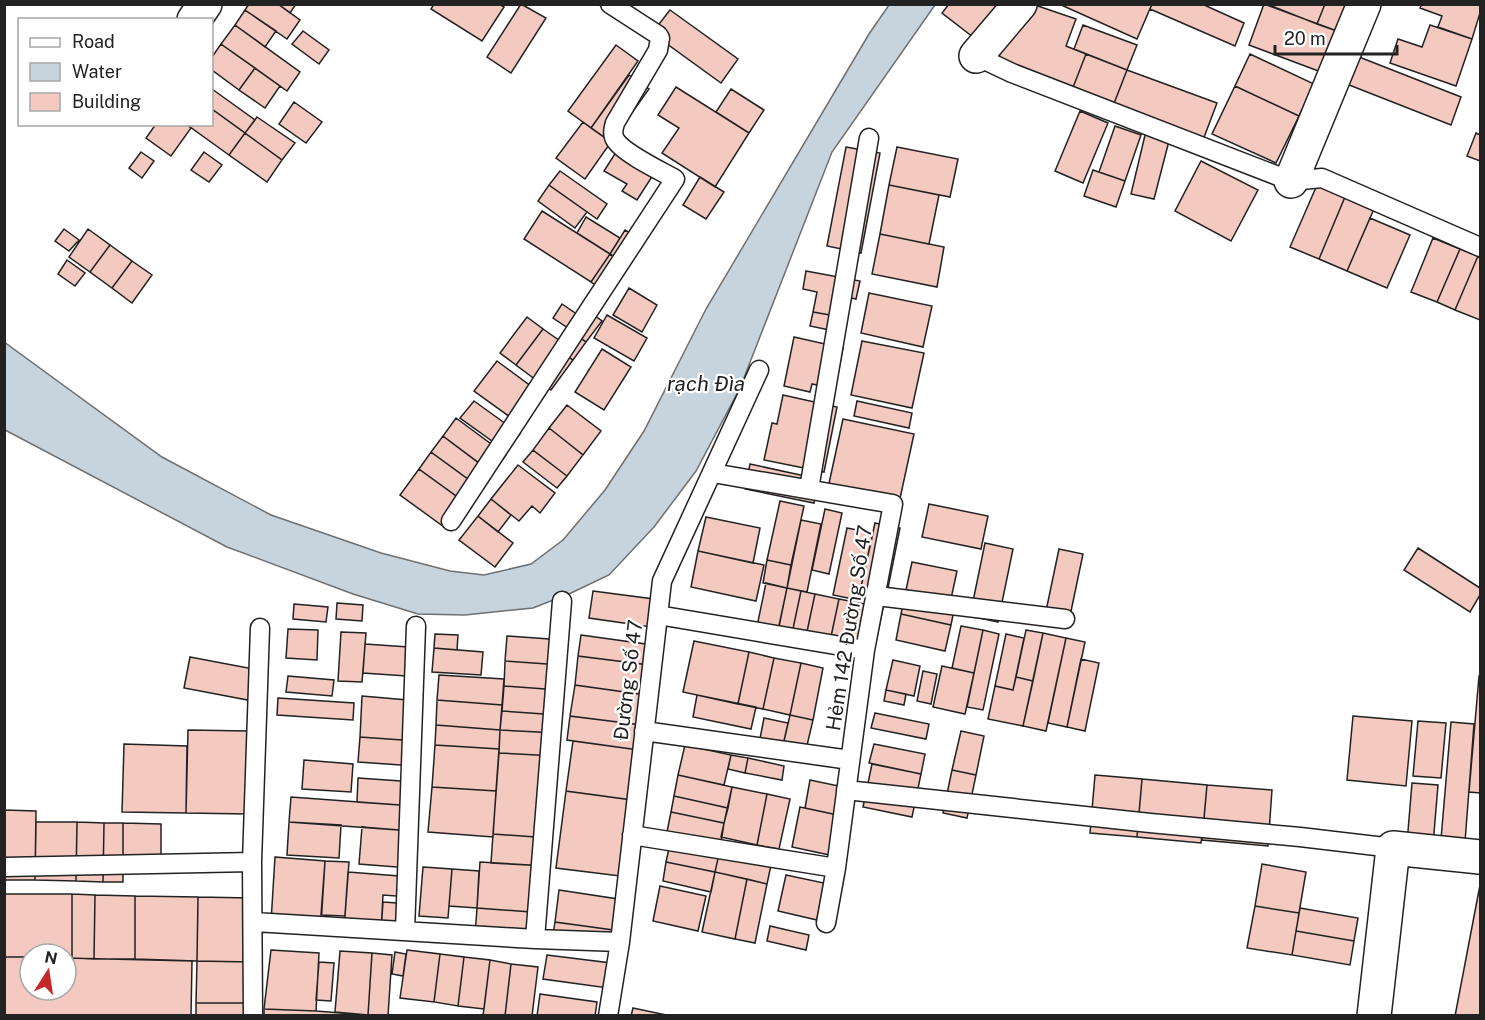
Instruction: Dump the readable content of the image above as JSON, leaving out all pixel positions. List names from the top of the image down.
{
  "streets": {
    "lane": ["Hẻm 142 Đường Số 47", "Đường Số 47"]
  },
  "crossings": [
    ["Hẻm 142 Đường Số 47", "Đường Số 47"]
  ],
  "water": ["rạch Đìa"],
  "legend": ["Road", "Water", "Building"],
  "scale_bar": "20 m",
  "north": "top"
}
